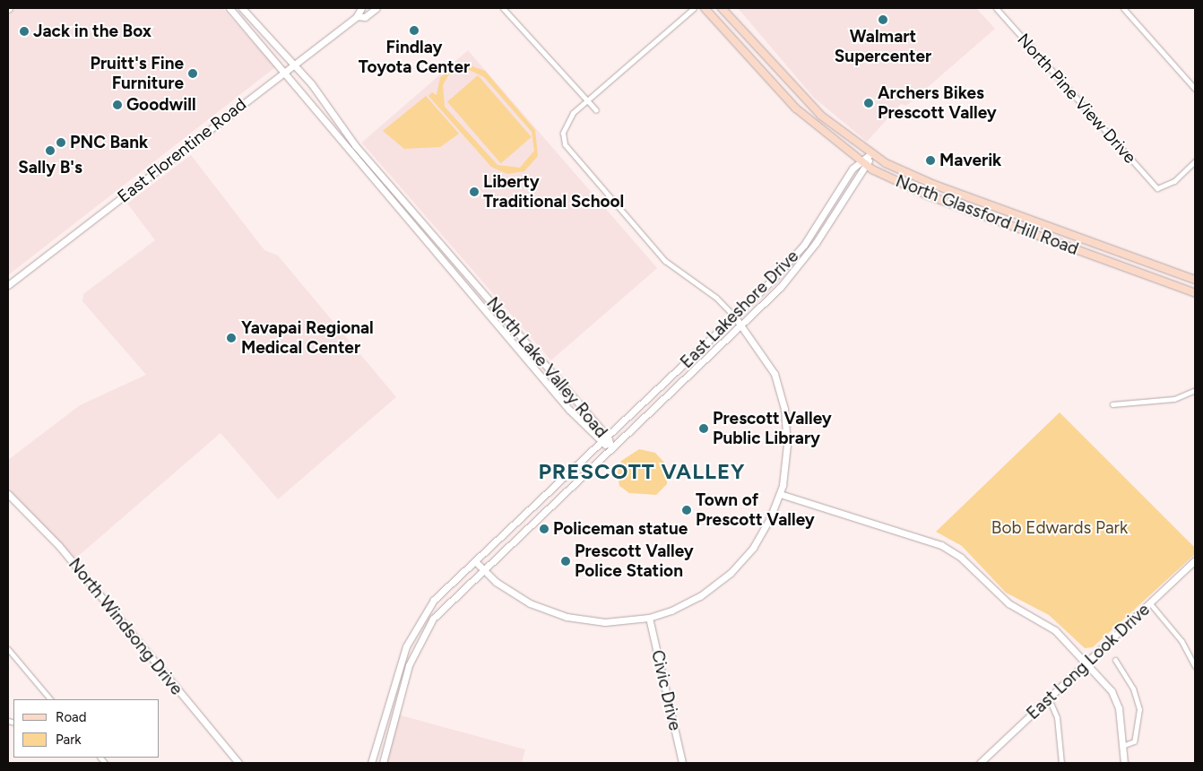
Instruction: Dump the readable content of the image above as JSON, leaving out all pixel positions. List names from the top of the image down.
{
  "streets": {
    "main road": ["North Glassford Hill Road"],
    "street": [
      "North Pine View Drive",
      "East Florentine Road",
      "East Lakeshore Drive",
      "North Lake Valley Road",
      "North Windsong Drive",
      "East Long Look Drive",
      "Civic Drive"
    ]
  },
  "crossings": [
    ["East Florentine Road", "North Lake Valley Road"],
    ["North Glassford Hill Road", "East Lakeshore Drive"],
    ["East Lakeshore Drive", "North Lake Valley Road"]
  ],
  "districts": ["PRESCOTT VALLEY"],
  "parks": ["Bob Edwards Park"],
  "places": [
    "Walmart Supercenter",
    "Findlay Toyota Center",
    "Jack in the Box",
    "Pruitt's Fine Furniture",
    "Archers Bikes Prescott Valley",
    "Goodwill",
    "PNC Bank",
    "Sally B's",
    "Maverik",
    "Liberty Traditional School",
    "Yavapai Regional Medical Center",
    "Prescott Valley Public Library",
    "Town of Prescott Valley",
    "Policeman statue",
    "Prescott Valley Police Station"
  ],
  "legend": ["Road", "Park"]
}
